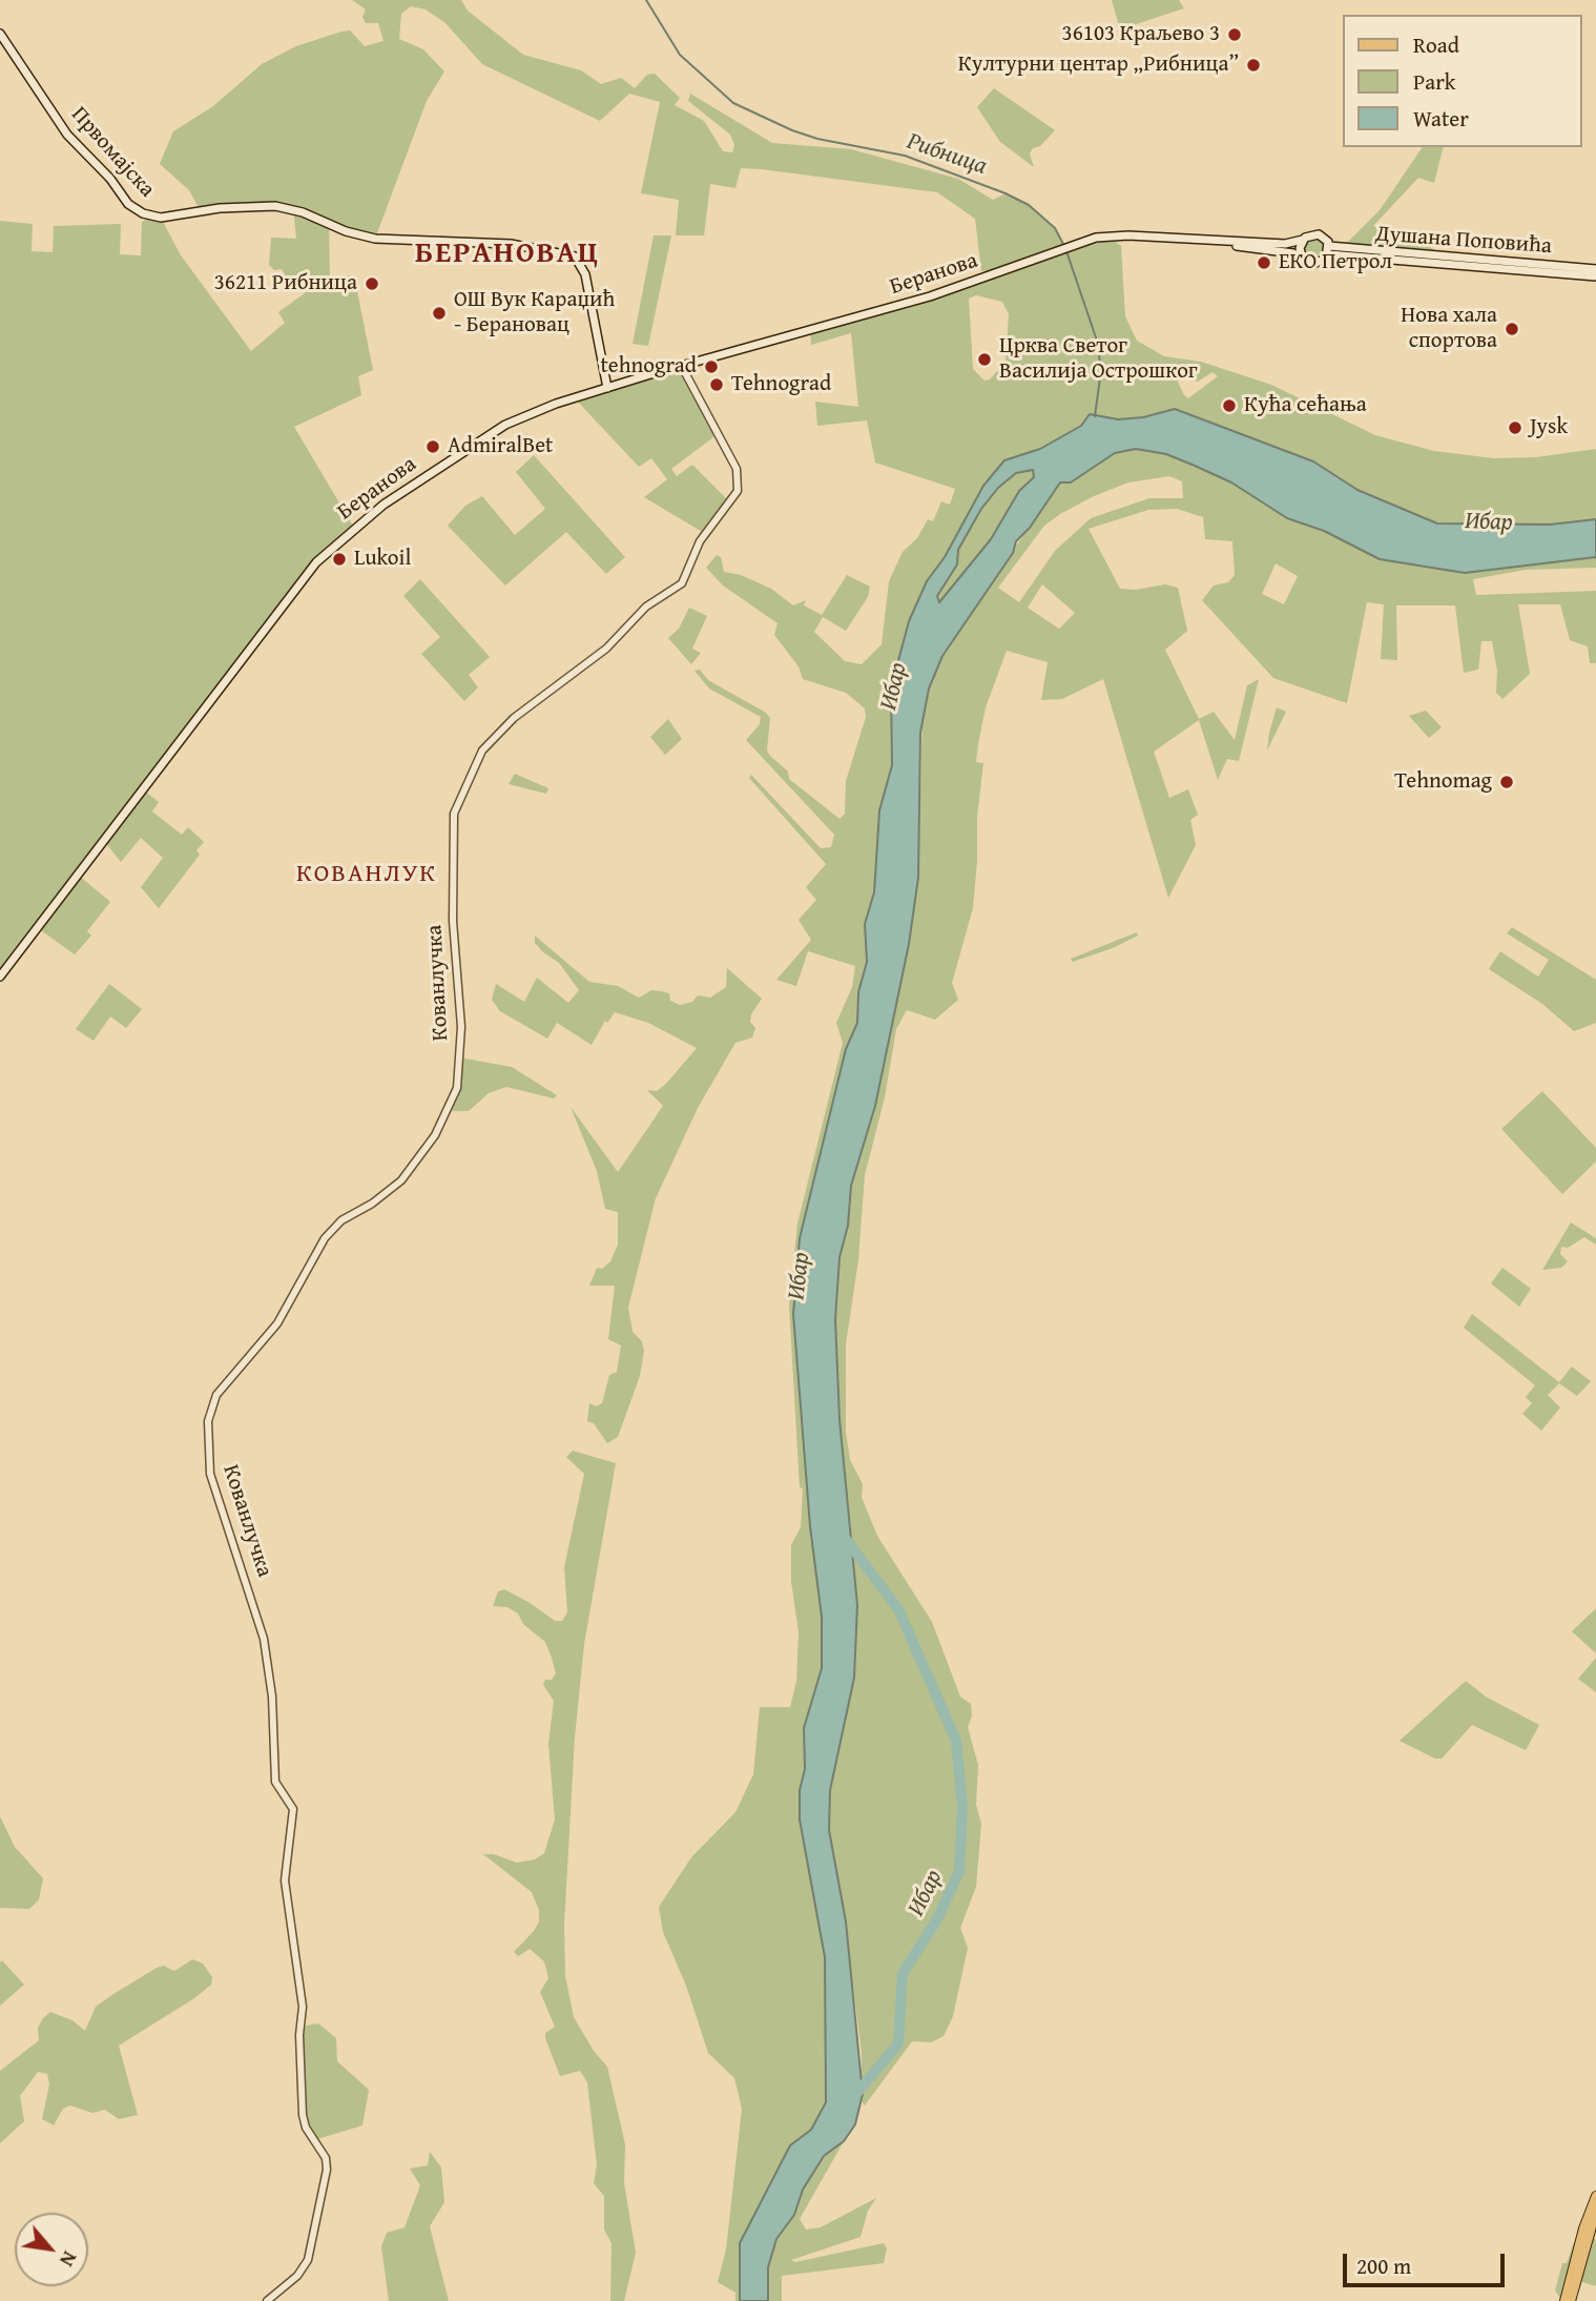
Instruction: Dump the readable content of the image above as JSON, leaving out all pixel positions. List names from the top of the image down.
{
  "streets": {
    "main road": ["Првомајска", "Душана Поповића", "Беранова"],
    "street": ["Кованлучка"]
  },
  "crossings": [
    ["Првомајска", "Беранова"],
    ["Беранова", "Кованлучка"]
  ],
  "districts": ["БЕРАНОВАЦ", "КОВАНЛУК"],
  "water": ["Рибница", "Ибар"],
  "places": [
    "36103 Краљево 3",
    "Културни центар „Рибница”",
    "ЕКО Петрол",
    "36211 Рибница",
    "ОШ Вук Караџић - Берановац",
    "Нова хала спортова",
    "Црква Светог Василија Острошког",
    "tehnograd",
    "Tehnograd",
    "Кућа сећања",
    "Jysk",
    "AdmiralBet",
    "Lukoil",
    "Tehnomag"
  ],
  "legend": ["Road", "Park", "Water"],
  "scale_bar": "200 m",
  "north": "bottom right"
}
